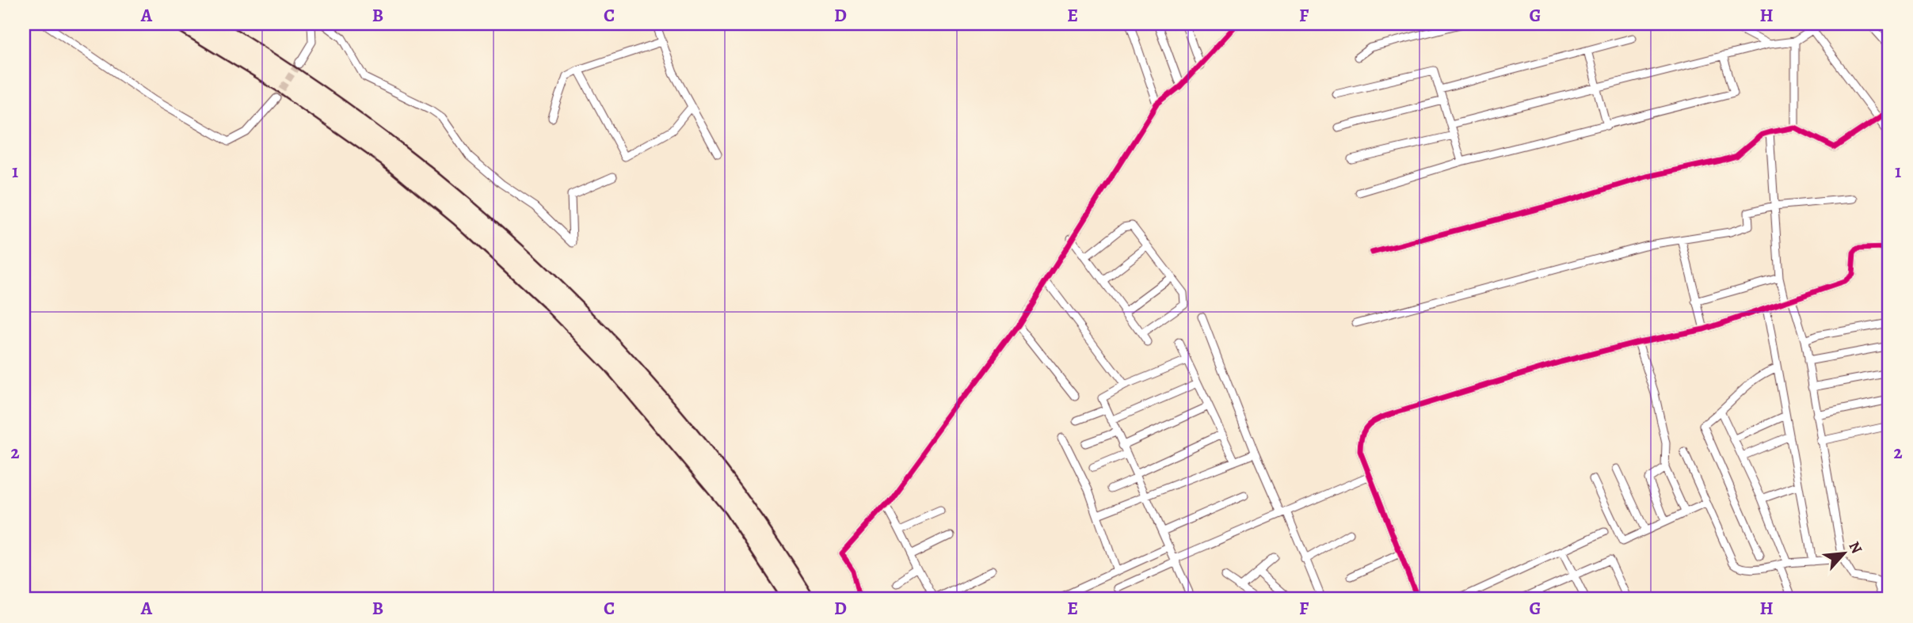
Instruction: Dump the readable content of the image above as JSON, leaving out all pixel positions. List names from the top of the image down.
{
  "north": "top right",
  "grid": {
    "columns": [
      "A",
      "B",
      "C",
      "D",
      "E",
      "F",
      "G",
      "H"
    ],
    "rows": ["1", "2"]
  }
}
